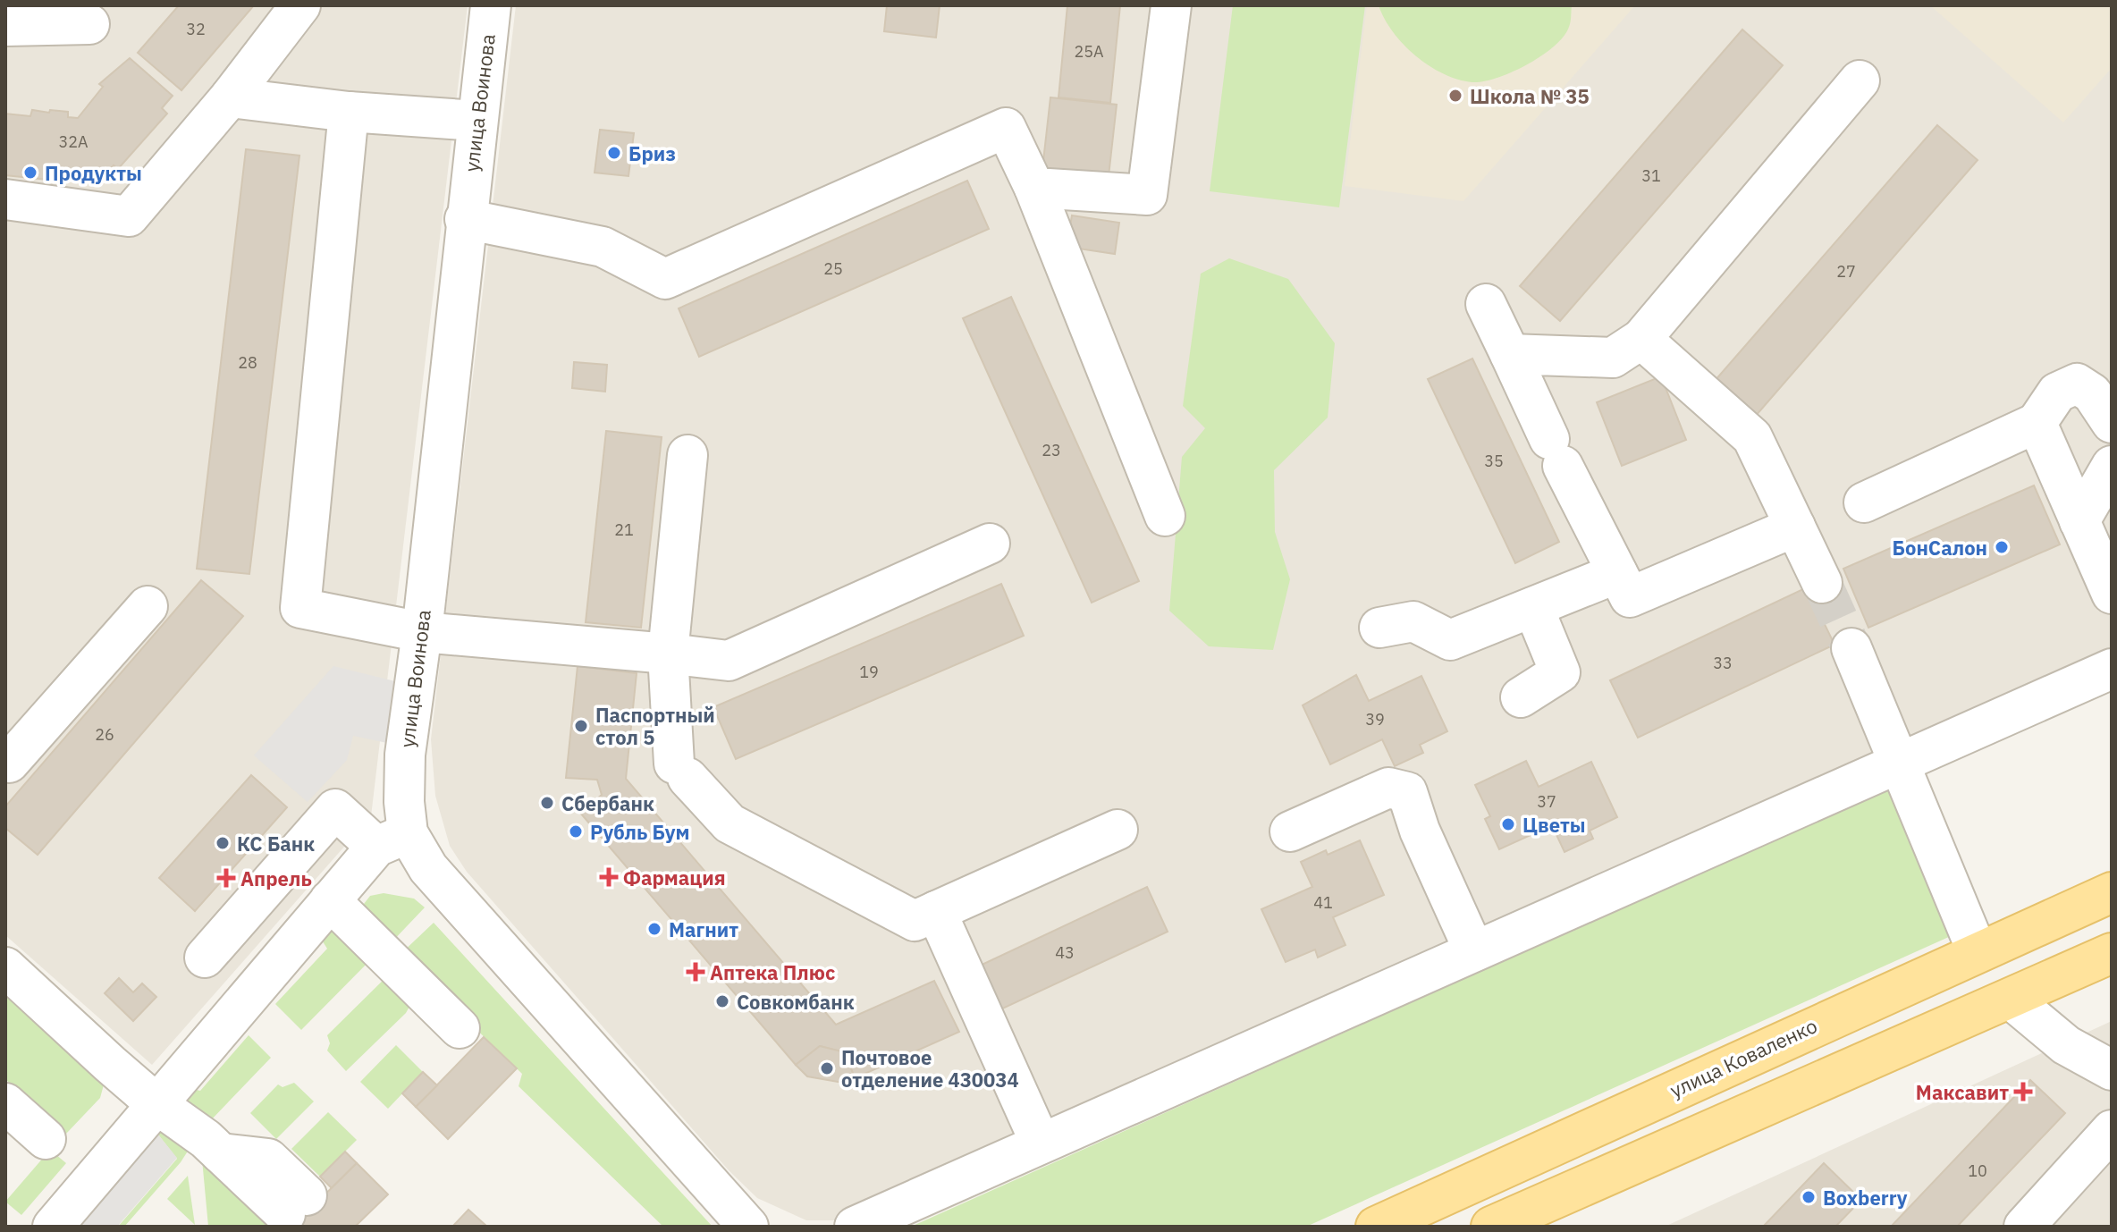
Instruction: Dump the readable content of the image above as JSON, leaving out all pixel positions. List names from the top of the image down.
{
  "streets": {
    "main road": ["улица Коваленко"],
    "street": ["улица Воинова"]
  },
  "places": {
    "other": [
      "Школа № 35",
      "Бриз",
      "Продукты",
      "БонСалон",
      "Паспортный стол 5",
      "Сбербанк",
      "Цветы",
      "Рубль Бум",
      "КС Банк",
      "Магнит",
      "Совкомбанк",
      "Почтовое отделение 430034",
      "Boxberry"
    ],
    "health": [
      "Фармация",
      "Апрель",
      "Аптека Плюс",
      "Максавит"
    ]
  },
  "house_numbers": [
    "32",
    "25А",
    "32А",
    "31",
    "25",
    "27",
    "28",
    "23",
    "35",
    "21",
    "33",
    "19",
    "39",
    "26",
    "37",
    "41",
    "43",
    "10"
  ]
}
